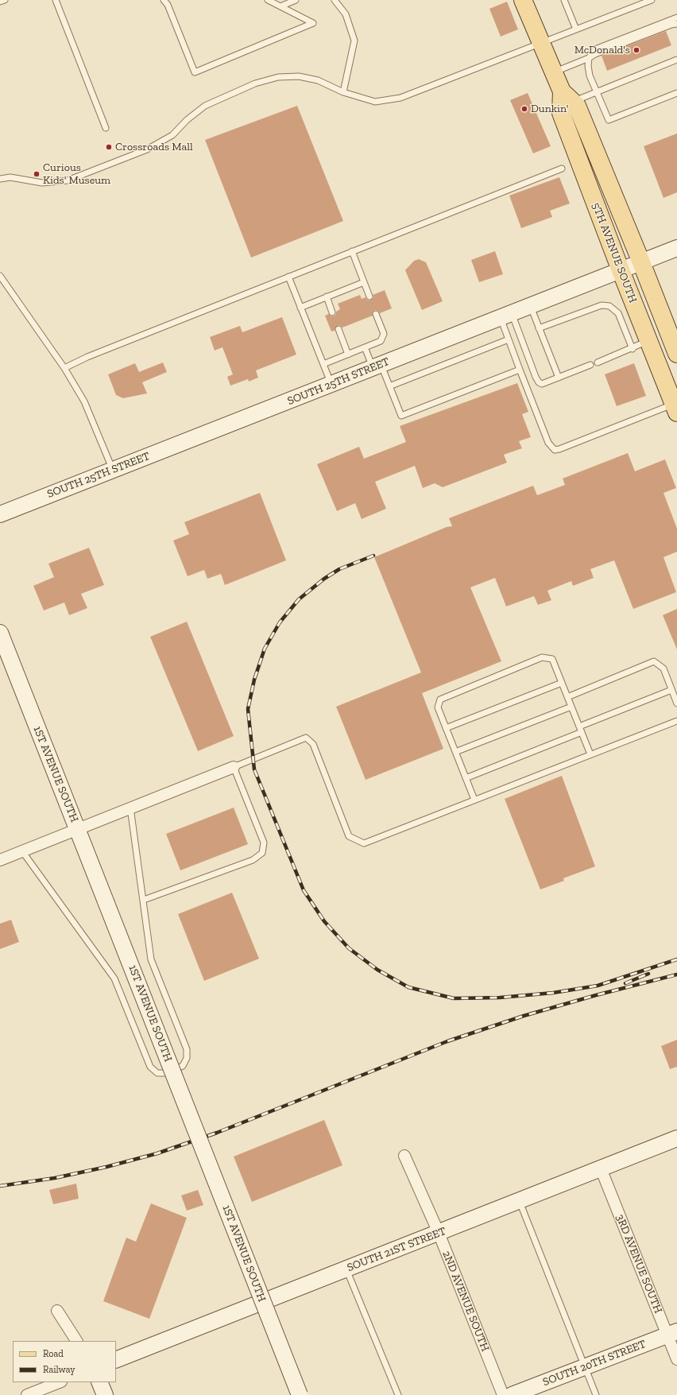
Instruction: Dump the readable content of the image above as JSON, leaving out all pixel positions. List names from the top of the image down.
{
  "streets": {
    "main road": [
      "5TH AVENUE SOUTH",
      "SOUTH 25TH STREET",
      "1ST AVENUE SOUTH",
      "SOUTH 21ST STREET",
      "SOUTH 20TH STREET"
    ],
    "street": ["3RD AVENUE SOUTH", "2ND AVENUE SOUTH"]
  },
  "crossings": [
    ["5TH AVENUE SOUTH", "SOUTH 25TH STREET"],
    ["SOUTH 21ST STREET", "3RD AVENUE SOUTH"],
    ["SOUTH 21ST STREET", "2ND AVENUE SOUTH"],
    ["3RD AVENUE SOUTH", "SOUTH 20TH STREET"]
  ],
  "places": [
    "McDonald's",
    "Dunkin'",
    "Crossroads Mall",
    "Curious Kids' Museum"
  ],
  "legend": ["Road", "Railway"]
}
